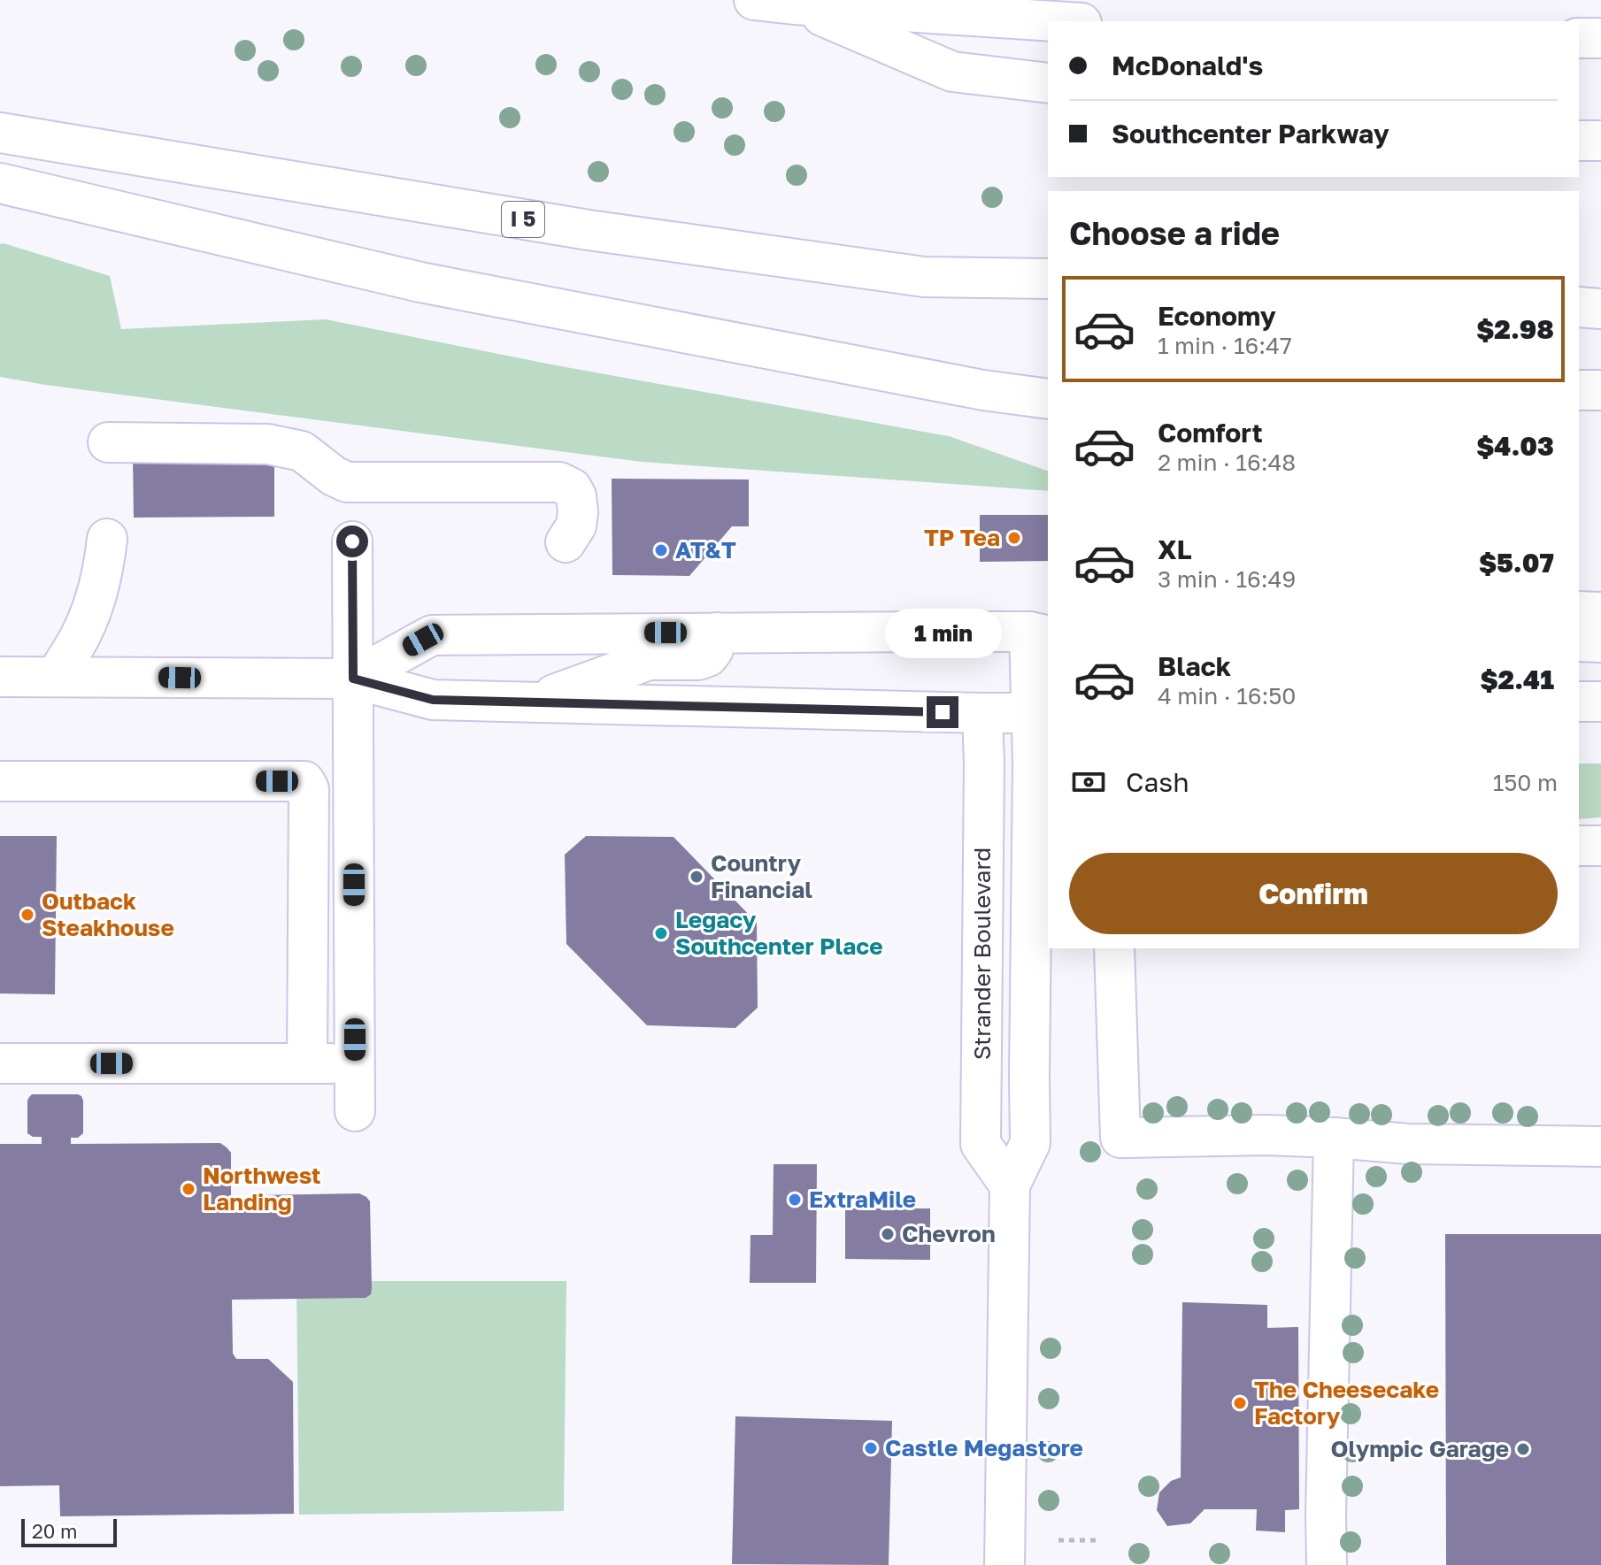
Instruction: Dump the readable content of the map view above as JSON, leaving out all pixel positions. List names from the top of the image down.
{
  "streets": {
    "main road": ["I 5", "Strander Boulevard"]
  },
  "places": [
    "TP Tea",
    "AT&T",
    "Country Financial",
    "Outback Steakhouse",
    "Legacy Southcenter Place",
    "Northwest Landing",
    "ExtraMile",
    "Chevron",
    "The Cheesecake Factory",
    "Castle Megastore",
    "Olympic Garage"
  ],
  "scale_bar": "20 m",
  "page": {
    "banner": ["McDonald's", "Southcenter Parkway"],
    "heading": "Choose a ride",
    "list": [
      {
        "name": "Economy",
        "note": "1 min · 16:47",
        "value": "$2.98"
      },
      {
        "name": "Comfort",
        "note": "2 min · 16:48",
        "value": "$4.03"
      },
      {
        "name": "XL",
        "note": "3 min · 16:49",
        "value": "$5.07"
      },
      {
        "name": "Black",
        "note": "4 min · 16:50",
        "value": "$2.41"
      }
    ],
    "bubble": "1 min",
    "pay": ["Cash", "150 m"],
    "buttons": "Confirm",
    "scale": "20 m"
  }
}
